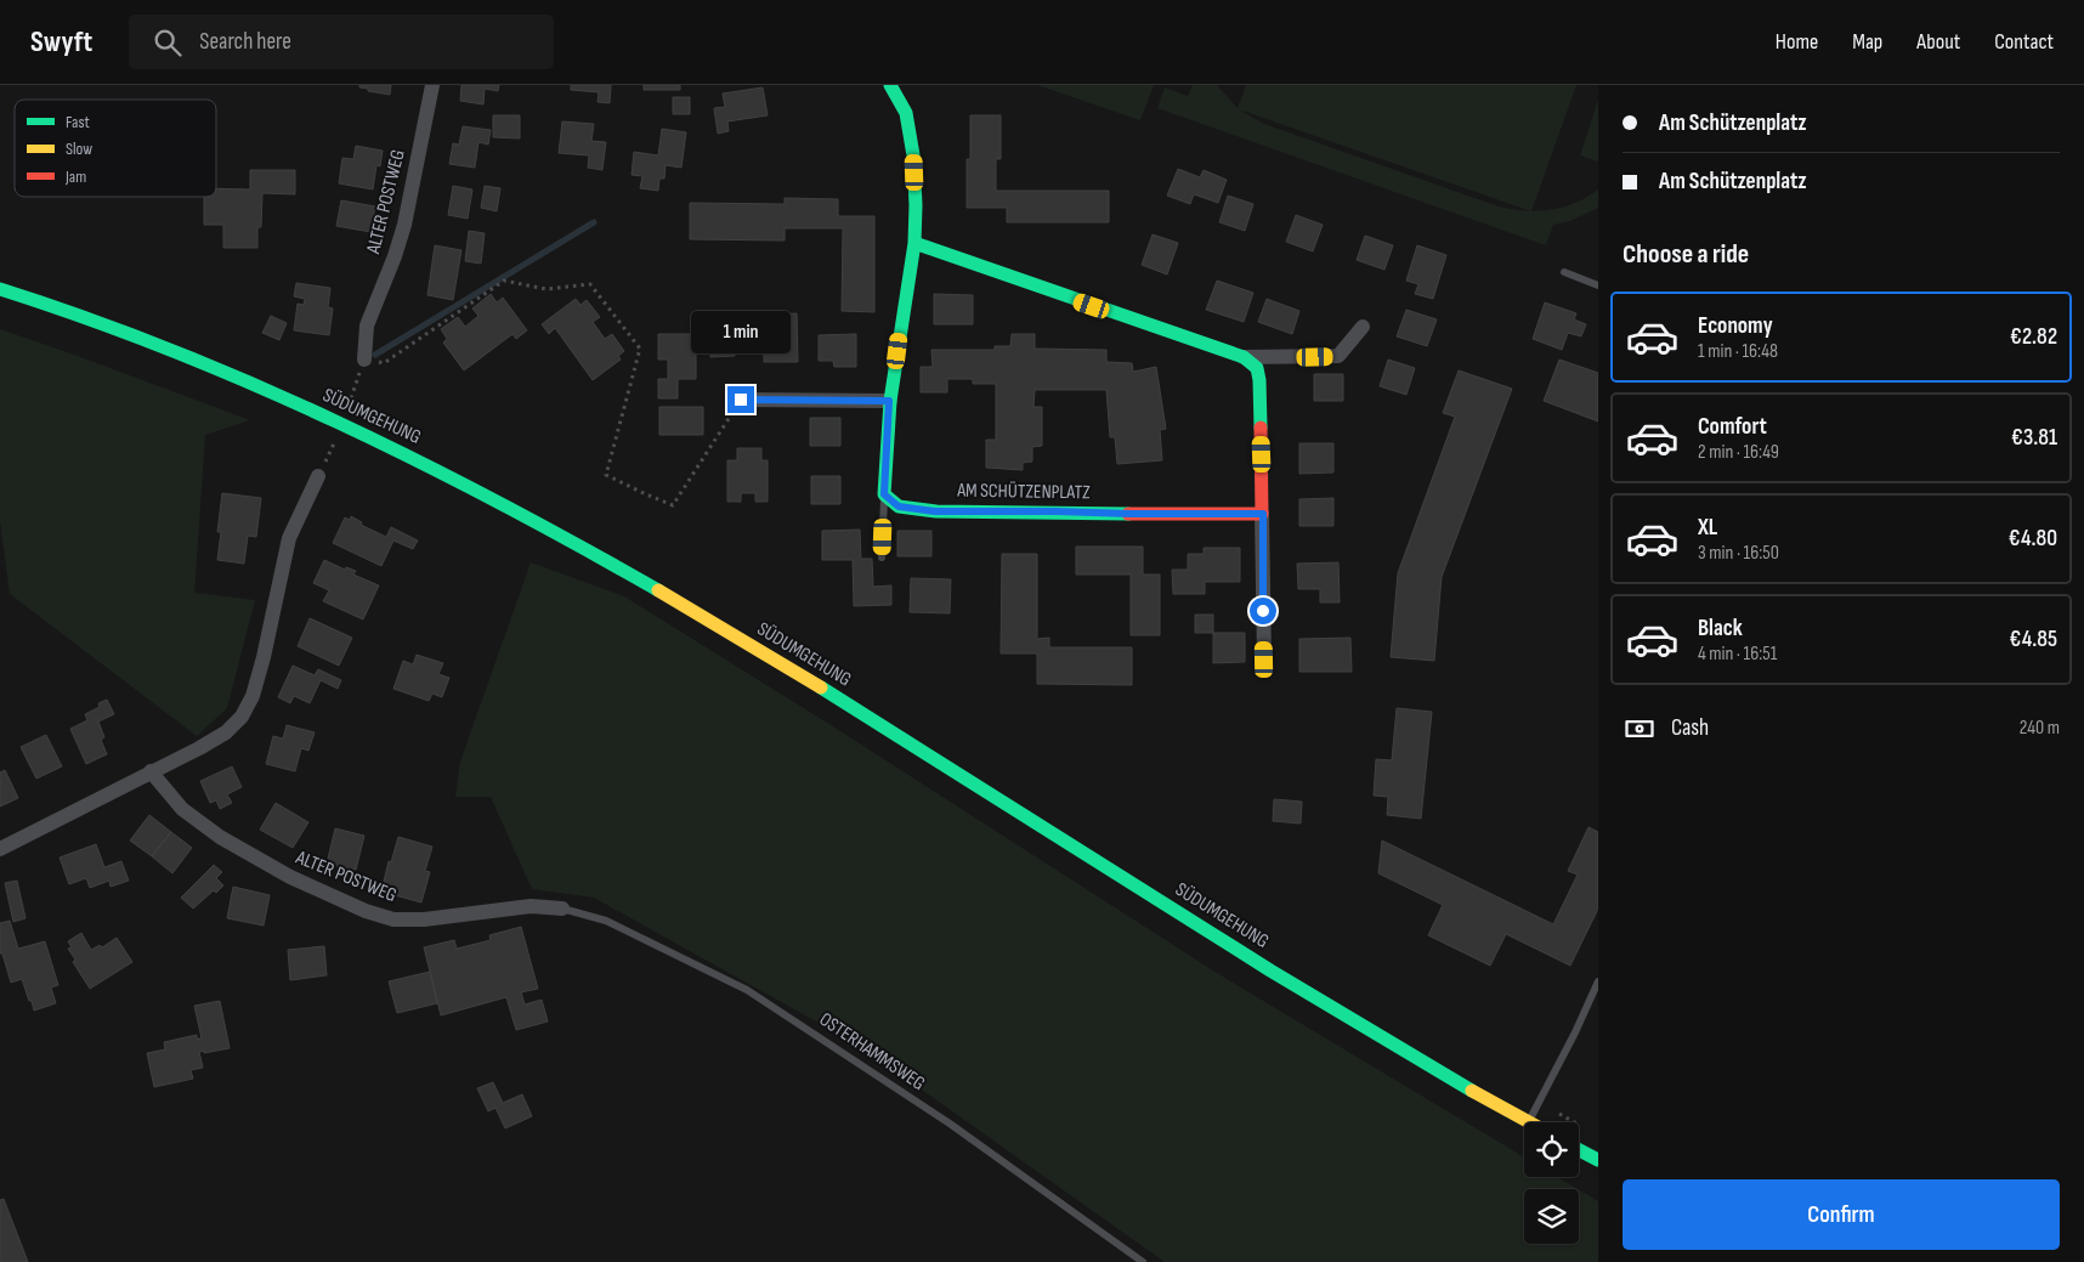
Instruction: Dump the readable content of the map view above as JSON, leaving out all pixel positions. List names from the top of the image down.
{
  "streets": {
    "main road": ["SÜDUMGEHUNG", "AM SCHÜTZENPLATZ"],
    "street": ["ALTER POSTWEG"],
    "lane": ["OSTERHAMMSWEG"]
  },
  "crossings": [
    ["ALTER POSTWEG", "OSTERHAMMSWEG"]
  ],
  "legend": ["Fast", "Slow", "Jam"],
  "page": {
    "header": "Swyft",
    "search": "Search here",
    "nav": [
      "Home",
      "Map",
      "About",
      "Contact"
    ],
    "banner": ["Am Schützenplatz", "Am Schützenplatz"],
    "heading": "Choose a ride",
    "list": [
      {
        "name": "Economy",
        "note": "1 min · 16:48",
        "value": "€2.82"
      },
      {
        "name": "Comfort",
        "note": "2 min · 16:49",
        "value": "€3.81"
      },
      {
        "name": "XL",
        "note": "3 min · 16:50",
        "value": "€4.80"
      },
      {
        "name": "Black",
        "note": "4 min · 16:51",
        "value": "€4.85"
      }
    ],
    "bubble": "1 min",
    "pay": ["Cash", "240 m"],
    "buttons": "Confirm"
  }
}
